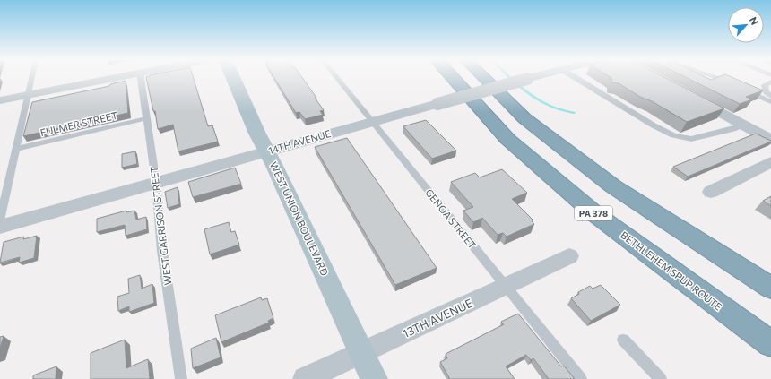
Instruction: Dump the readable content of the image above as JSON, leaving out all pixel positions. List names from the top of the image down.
{
  "streets": {
    "highway": ["PA 378", "BETHLEHEM SPUR ROUTE"],
    "main road": ["WEST UNION BOULEVARD"],
    "street": ["14TH AVENUE", "13TH AVENUE"],
    "lane": ["FULMER STREET", "GENOA STREET", "WEST GARRISON STREET"]
  },
  "crossings": [
    ["FULMER STREET", "WEST GARRISON STREET"],
    ["14TH AVENUE", "WEST UNION BOULEVARD"],
    ["14TH AVENUE", "GENOA STREET"],
    ["14TH AVENUE", "WEST GARRISON STREET"],
    ["WEST UNION BOULEVARD", "13TH AVENUE"],
    ["GENOA STREET", "13TH AVENUE"]
  ],
  "north": "top right"
}
